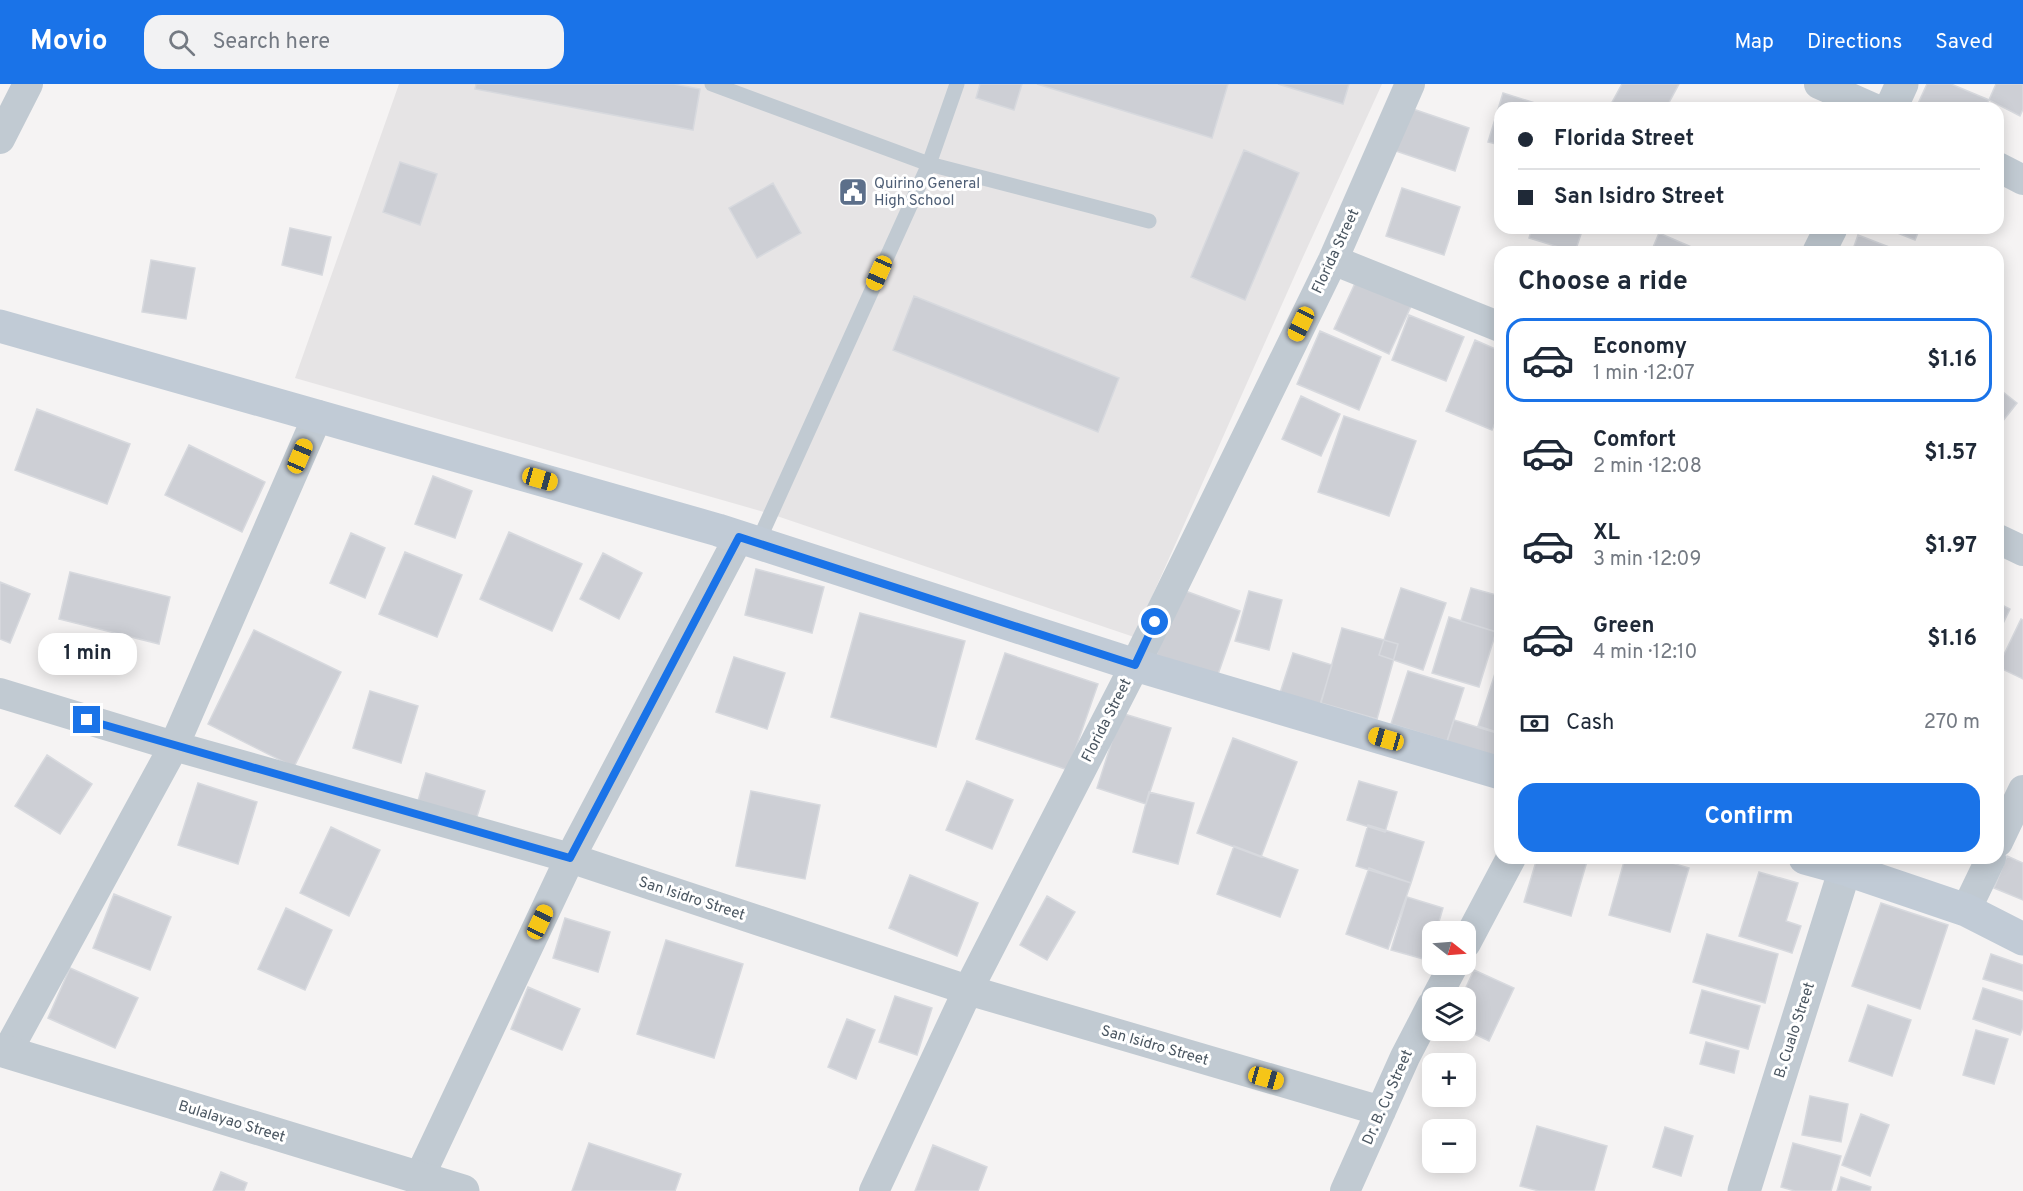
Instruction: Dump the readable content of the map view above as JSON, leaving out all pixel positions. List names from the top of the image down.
{
  "streets": {
    "street": [
      "Florida Street",
      "San Isidro Street",
      "B. Cualo Street",
      "Dr. B. Cu Street",
      "Bulalayao Street"
    ]
  },
  "crossings": [
    ["Florida Street", "San Isidro Street"],
    ["San Isidro Street", "Dr. B. Cu Street"]
  ],
  "places": {
    "public building": ["Quirino General High School"]
  },
  "north": "right",
  "page": {
    "header": "Movio",
    "search": "Search here",
    "nav": ["Map", "Directions", "Saved"],
    "banner": ["Florida Street", "San Isidro Street"],
    "heading": "Choose a ride",
    "list": [
      {
        "name": "Economy",
        "note": "1 min · 12:07",
        "value": "$1.16"
      },
      {
        "name": "Comfort",
        "note": "2 min · 12:08",
        "value": "$1.57"
      },
      {
        "name": "XL",
        "note": "3 min · 12:09",
        "value": "$1.97"
      },
      {
        "name": "Green",
        "note": "4 min · 12:10",
        "value": "$1.16"
      }
    ],
    "bubble": "1 min",
    "pay": ["Cash", "270 m"],
    "buttons": "Confirm",
    "map_buttons": ["+", "−"]
  }
}
